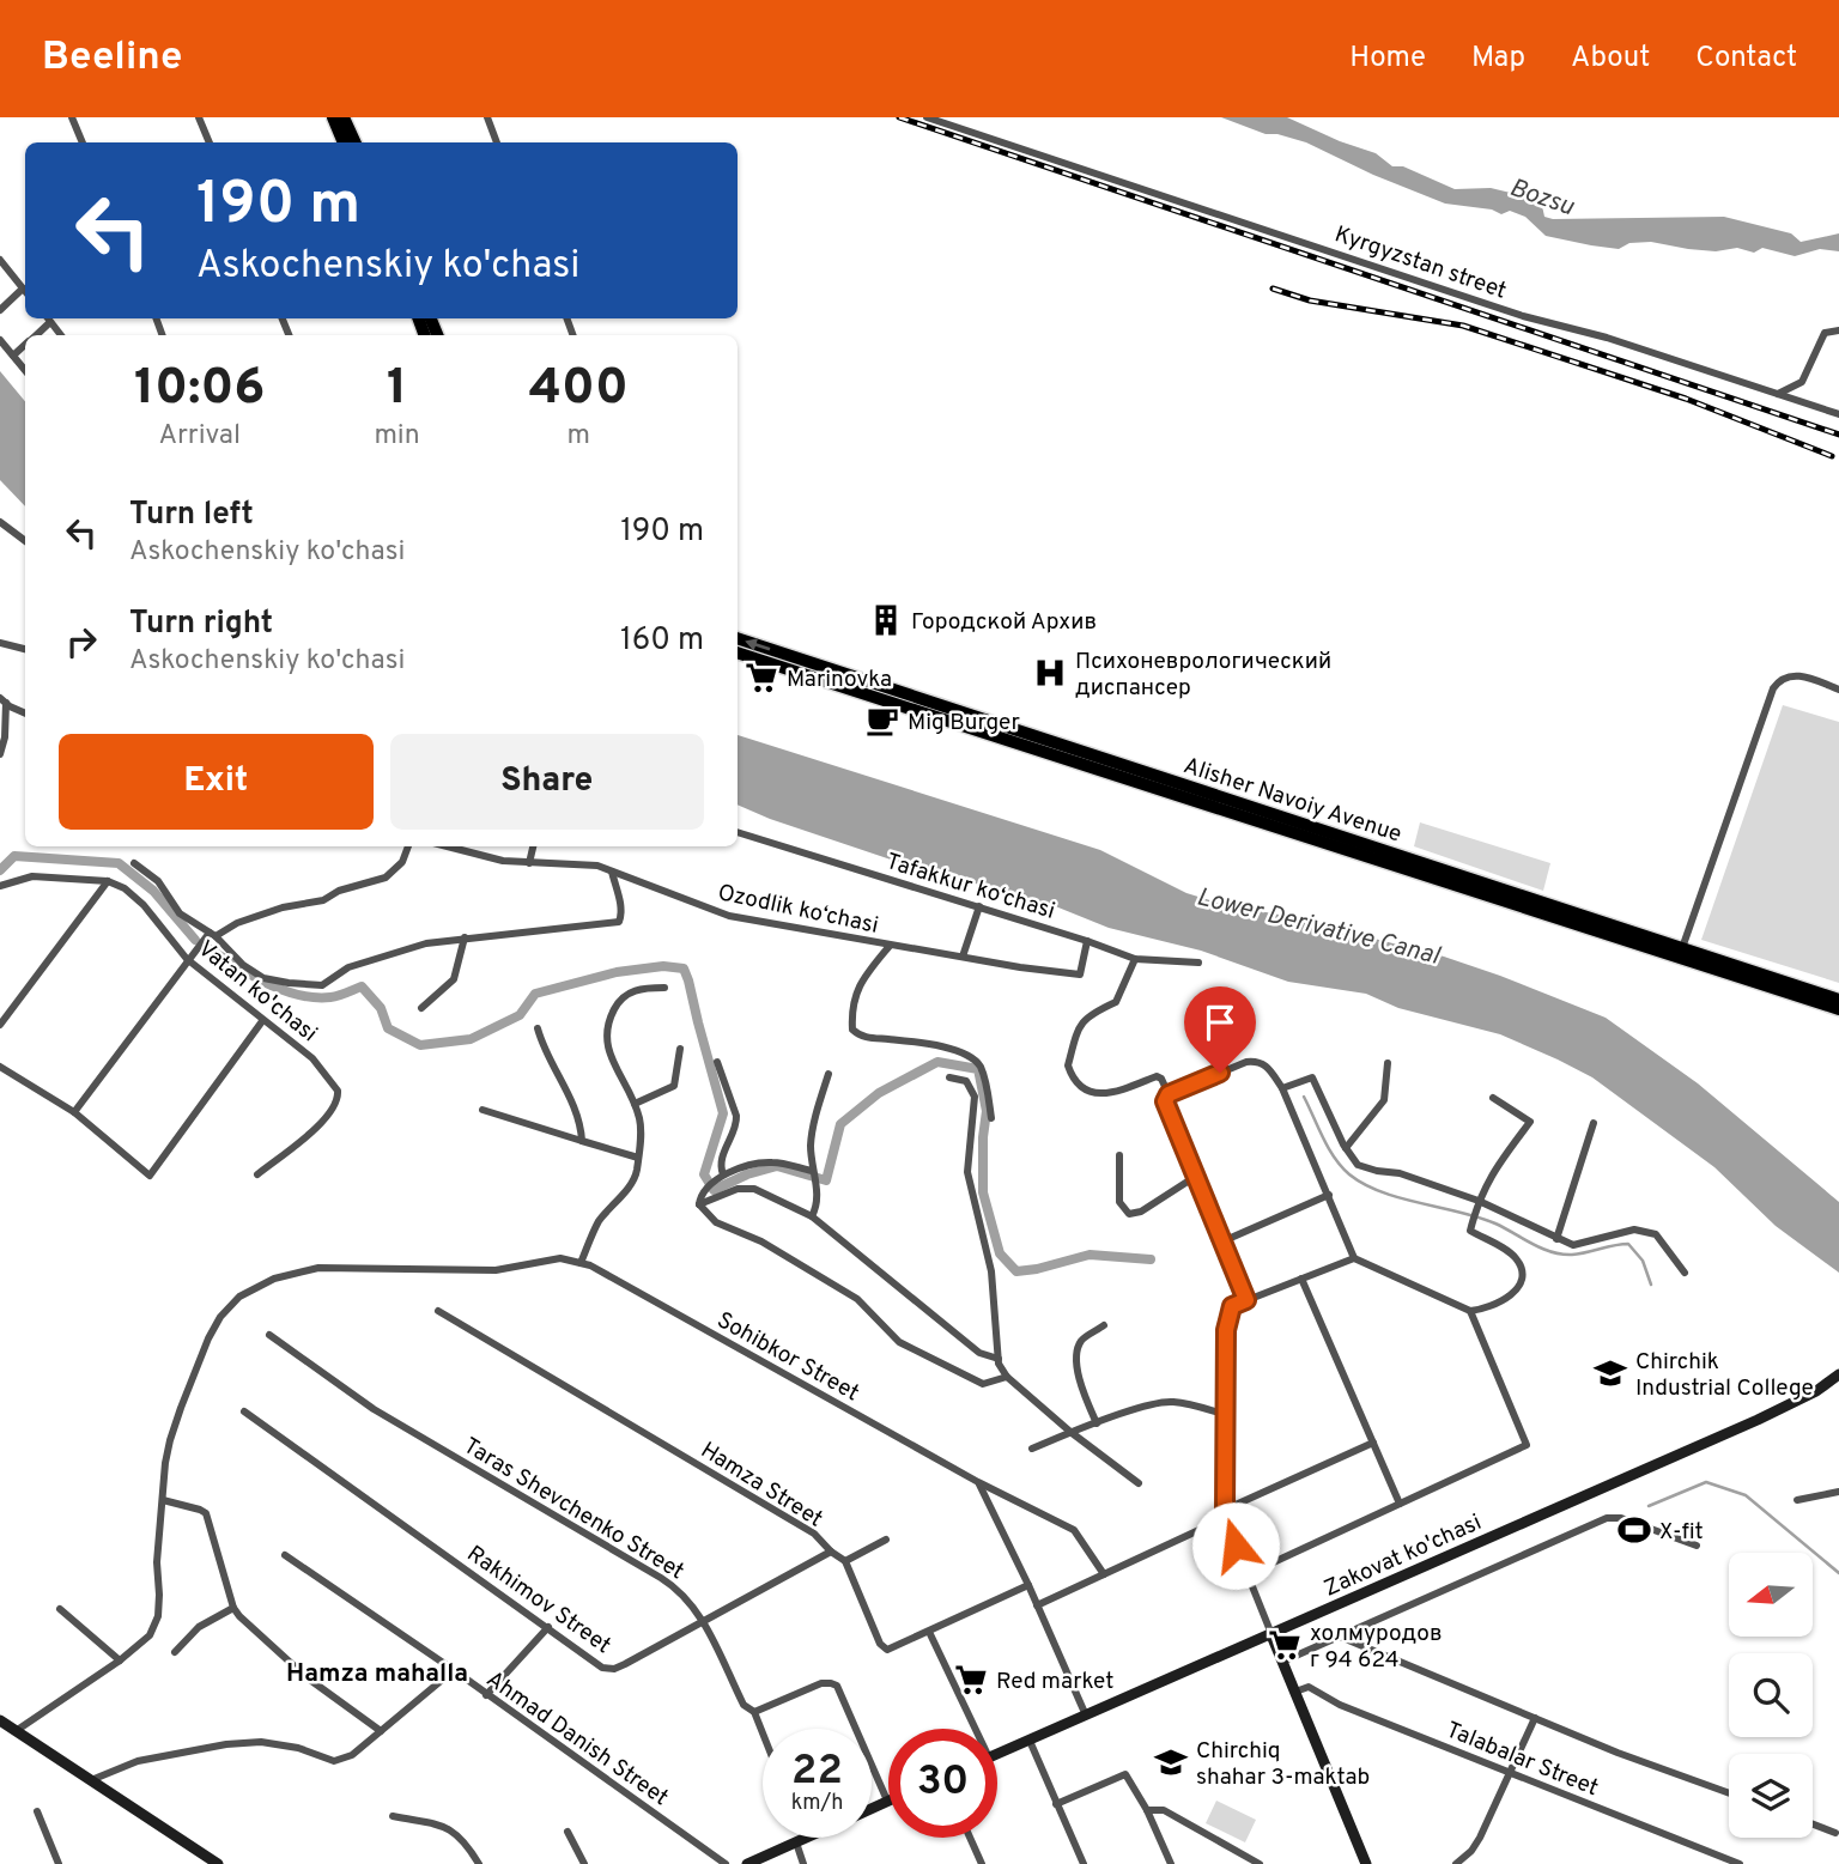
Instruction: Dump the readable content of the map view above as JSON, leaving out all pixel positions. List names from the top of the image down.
{
  "streets": {
    "main road": ["Alisher Navoiy Avenue", "Zakovat ko'chasi"],
    "street": [
      "Kyrgyzstan street",
      "Tafakkur ko‘chasi",
      "Ozodlik ko‘chasi",
      "Vatan ko'chasi",
      "Sohibkor Street",
      "Hamza Street",
      "Taras Shevchenko Street",
      "Rakhimov Street",
      "Ahmad Danish Street",
      "Talabalar Street"
    ]
  },
  "crossings": [
    ["Tafakkur ko‘chasi", "Ozodlik ko‘chasi"],
    ["Hamza Street", "Rakhimov Street"],
    ["Taras Shevchenko Street", "Rakhimov Street"]
  ],
  "districts": ["Hamza mahalla"],
  "water": ["Bozsu", "Lower Derivative Canal"],
  "places": {
    "building": ["Городской Архив"],
    "hospital": ["Психоневрологический диспансер"],
    "supermarket": ["Marinovka", "холмуродов г 94 624", "Red market"],
    "cafe": ["Mig Burger"],
    "school or university": ["Chirchik Industrial College", "Chirchiq shahar 3-maktab"],
    "sports": ["X-fit"]
  },
  "north": "left",
  "page": {
    "header": "Beeline",
    "nav": [
      "Home",
      "Map",
      "About",
      "Contact"
    ],
    "turn": ["190 m", "Askochenskiy ko'chasi"],
    "eta": [
      "10:06",
      "Arrival",
      "1",
      "min",
      "400",
      "m"
    ],
    "list": [
      {
        "name": "Turn left",
        "note": "Askochenskiy ko'chasi",
        "value": "190 m"
      },
      {
        "name": "Turn right",
        "note": "Askochenskiy ko'chasi",
        "value": "160 m"
      }
    ],
    "buttons": ["Exit", "Share"],
    "speed": "22 km/h",
    "limit": "30"
  }
}
